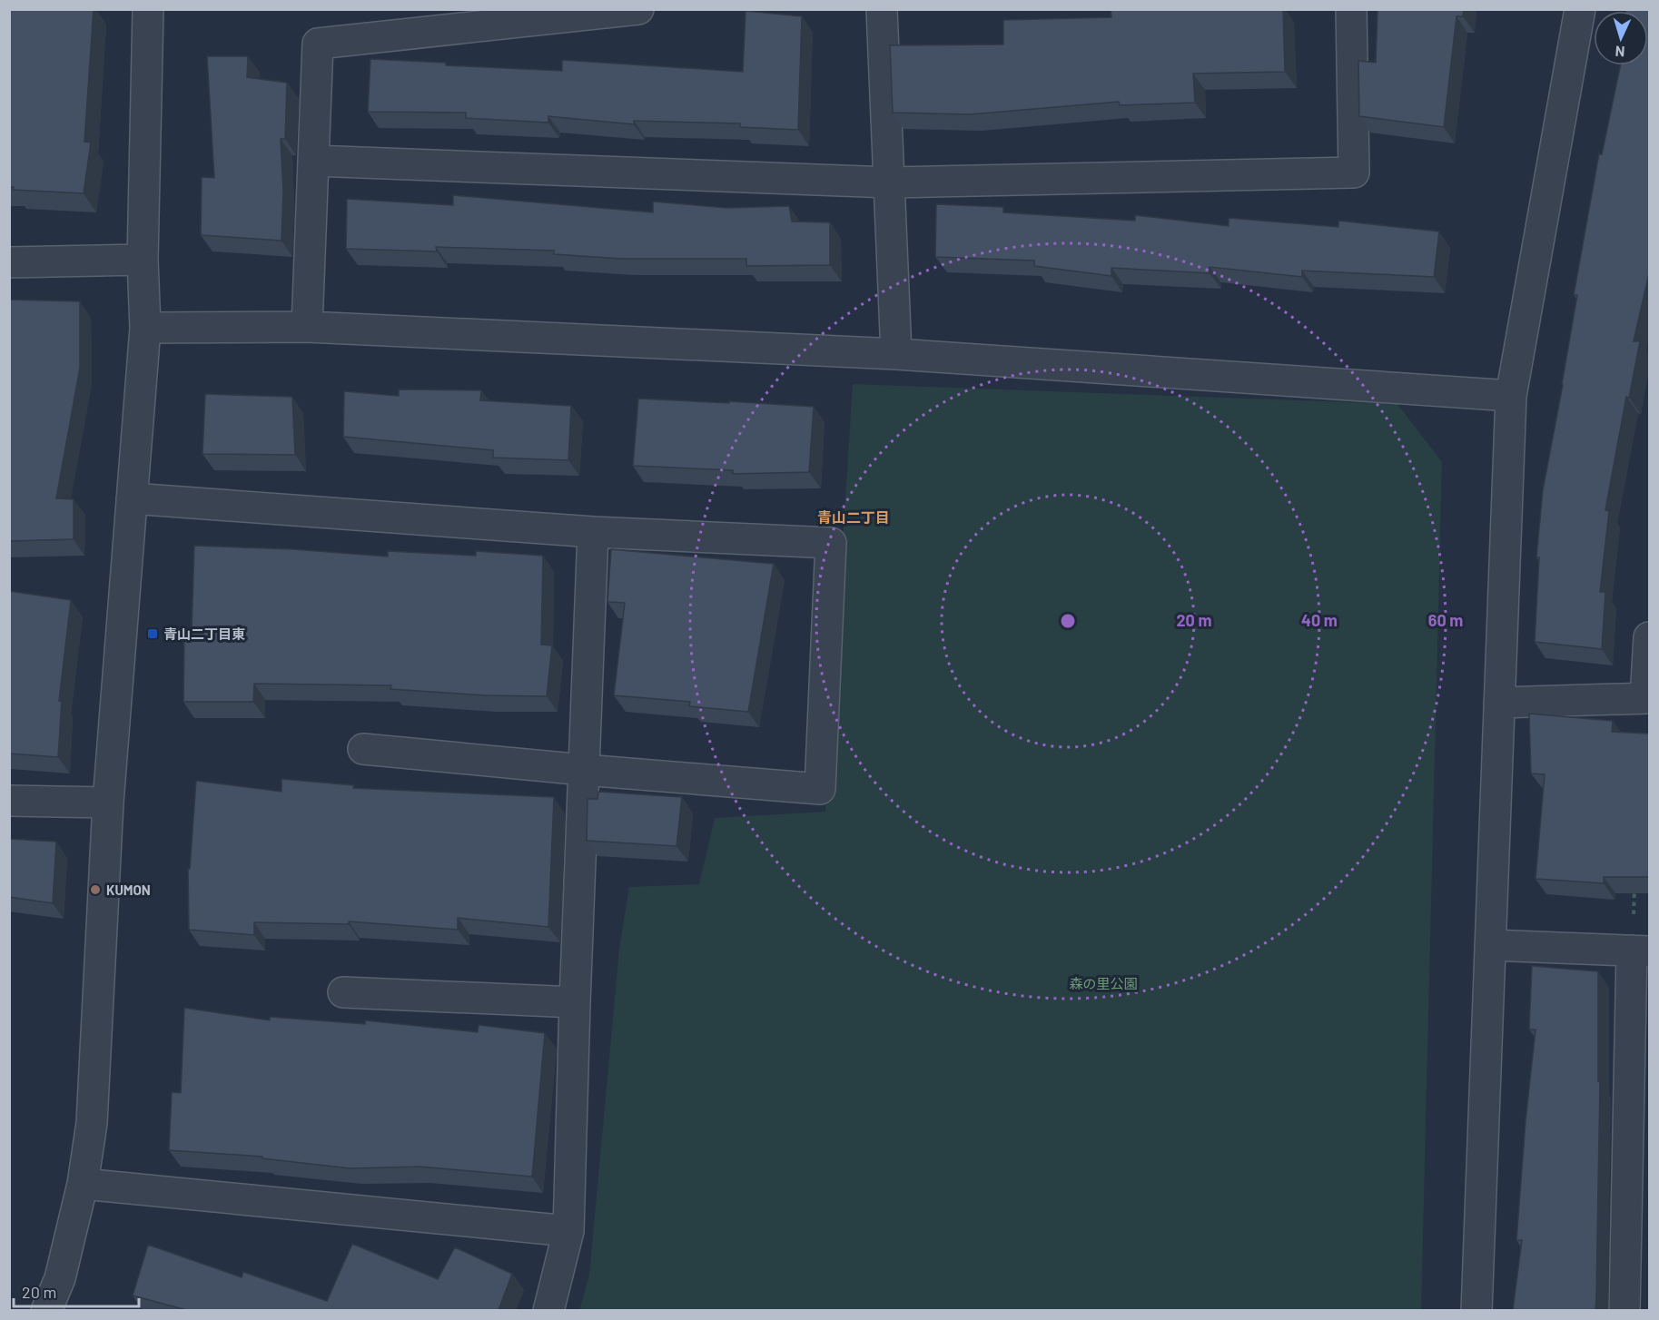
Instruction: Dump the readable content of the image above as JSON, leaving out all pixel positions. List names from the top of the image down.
{
  "districts": ["青山二丁目"],
  "parks": ["森の里公園"],
  "places": {
    "transit": ["青山二丁目東"],
    "other": ["KUMON"]
  },
  "scale_bar": "20 m",
  "north": "bottom",
  "rings": ["20 m", "40 m", "60 m"]
}
